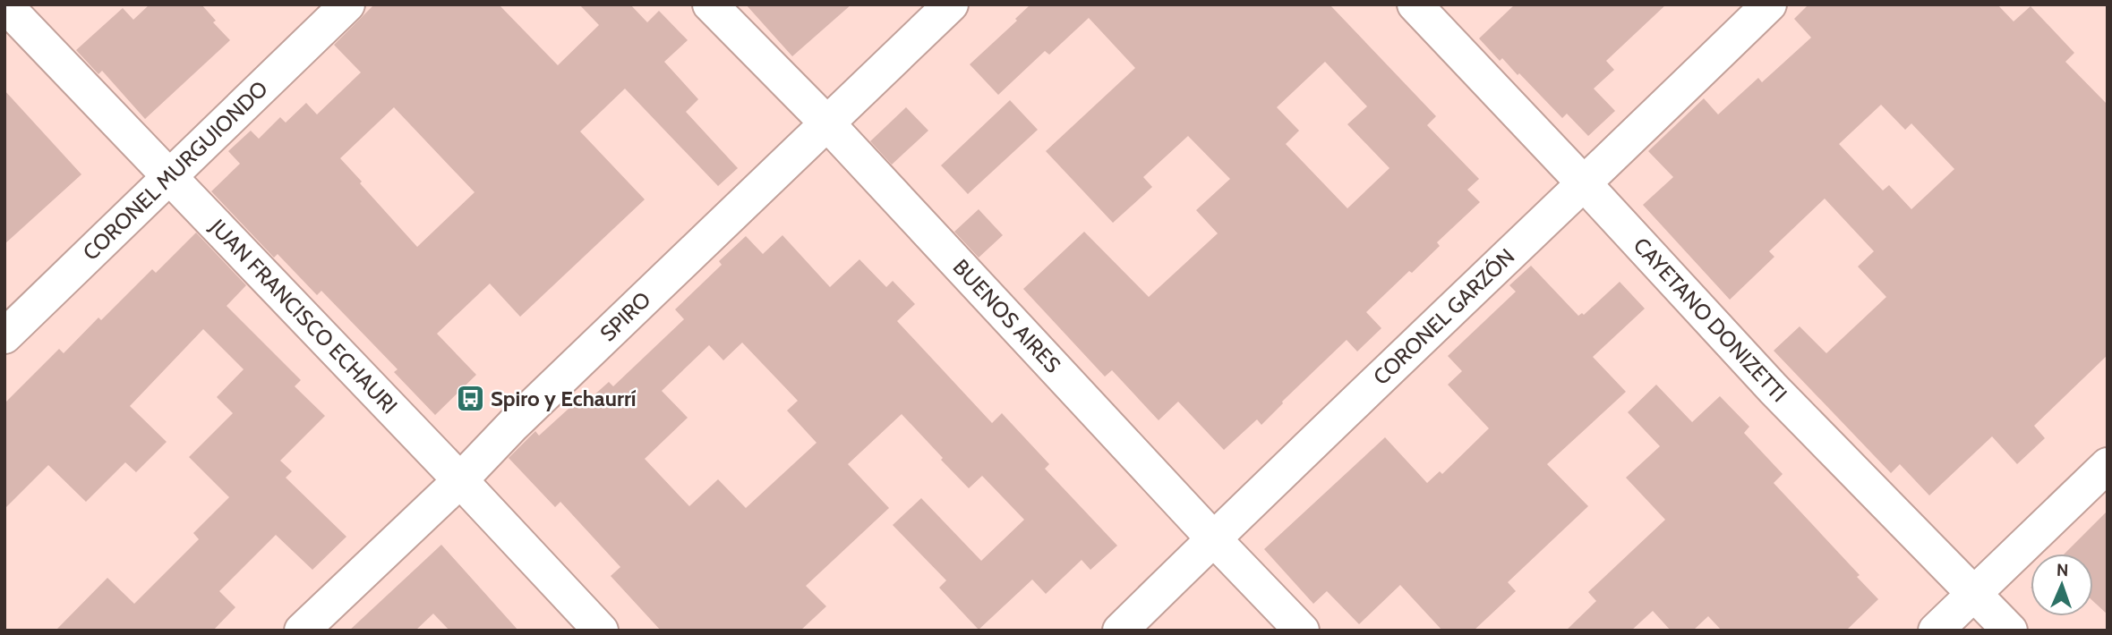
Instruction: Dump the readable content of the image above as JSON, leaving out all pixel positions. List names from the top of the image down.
{
  "streets": {
    "street": [
      "CORONEL MURGUIONDO",
      "JUAN FRANCISCO ECHAURI",
      "SPIRO",
      "BUENOS AIRES",
      "CORONEL GARZÓN",
      "CAYETANO DONIZETTI"
    ]
  },
  "crossings": [
    ["CORONEL MURGUIONDO", "JUAN FRANCISCO ECHAURI"],
    ["JUAN FRANCISCO ECHAURI", "SPIRO"],
    ["SPIRO", "BUENOS AIRES"],
    ["BUENOS AIRES", "CORONEL GARZÓN"],
    ["CORONEL GARZÓN", "CAYETANO DONIZETTI"]
  ],
  "places": {
    "bus stop": ["Spiro y Echaurrí"]
  },
  "north": "top"
}
